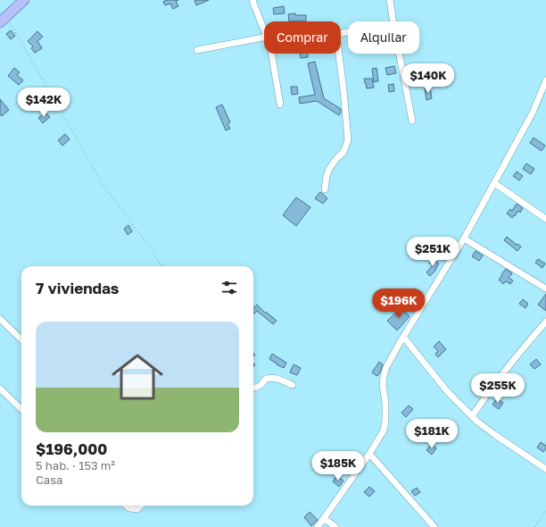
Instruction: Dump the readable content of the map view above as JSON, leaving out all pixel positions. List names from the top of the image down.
{
  "page": {
    "chip": ["Comprar", "Alquilar"],
    "price": [
      "$140K",
      "$142K",
      "$251K",
      "$196K",
      "$255K",
      "$181K",
      "$185K"
    ],
    "heading": "7 viviendas",
    "list": [
      {
        "name": "$196,000",
        "note": "5 hab. · 153 m² · Casa"
      }
    ]
  }
}
